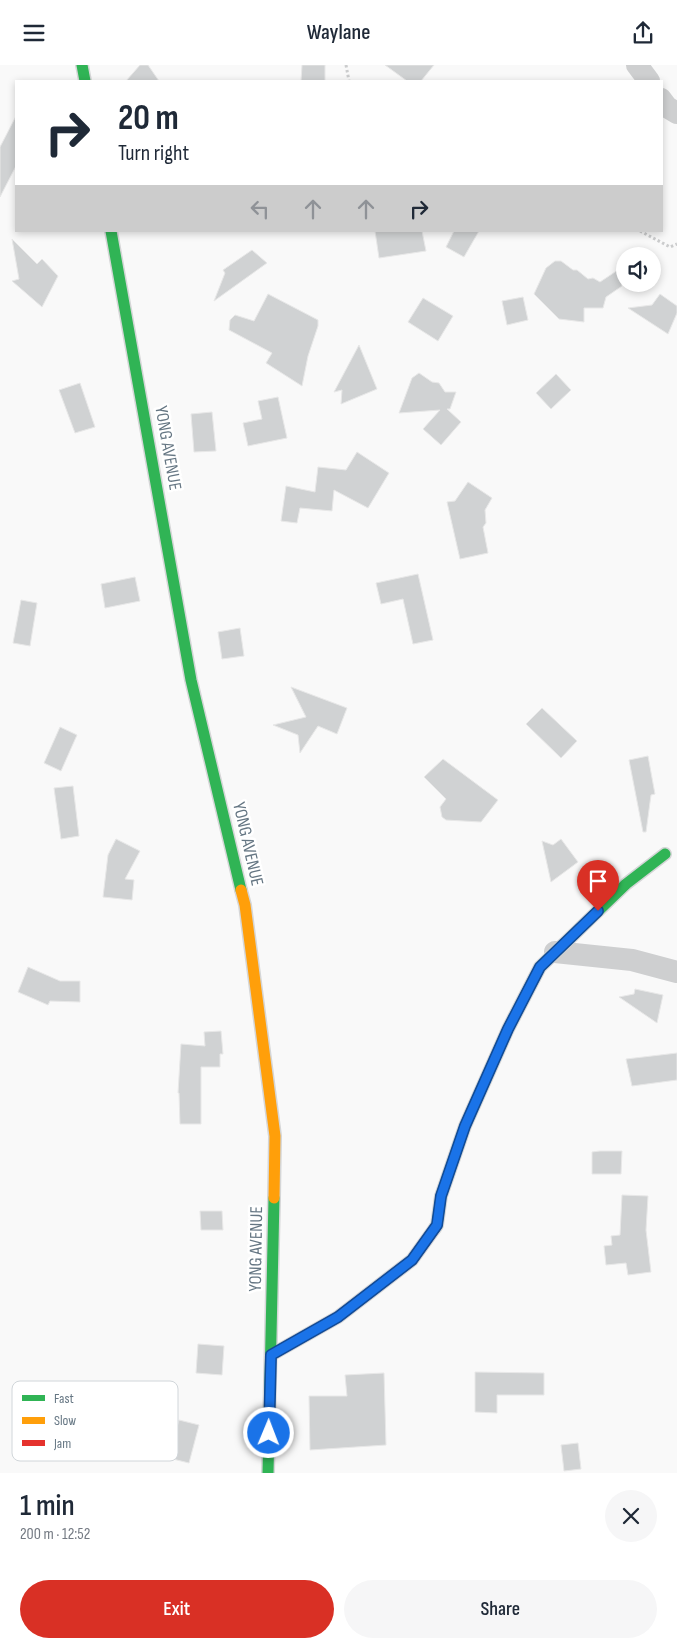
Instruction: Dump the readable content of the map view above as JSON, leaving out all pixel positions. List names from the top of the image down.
{
  "streets": {
    "street": ["YONG AVENUE"]
  },
  "legend": ["Fast", "Slow", "Jam"],
  "page": {
    "header": "Waylane",
    "turn": ["20 m", "Turn right"],
    "heading": ["1 min", "200 m · 12:52"],
    "buttons": ["Exit", "Share"]
  }
}
